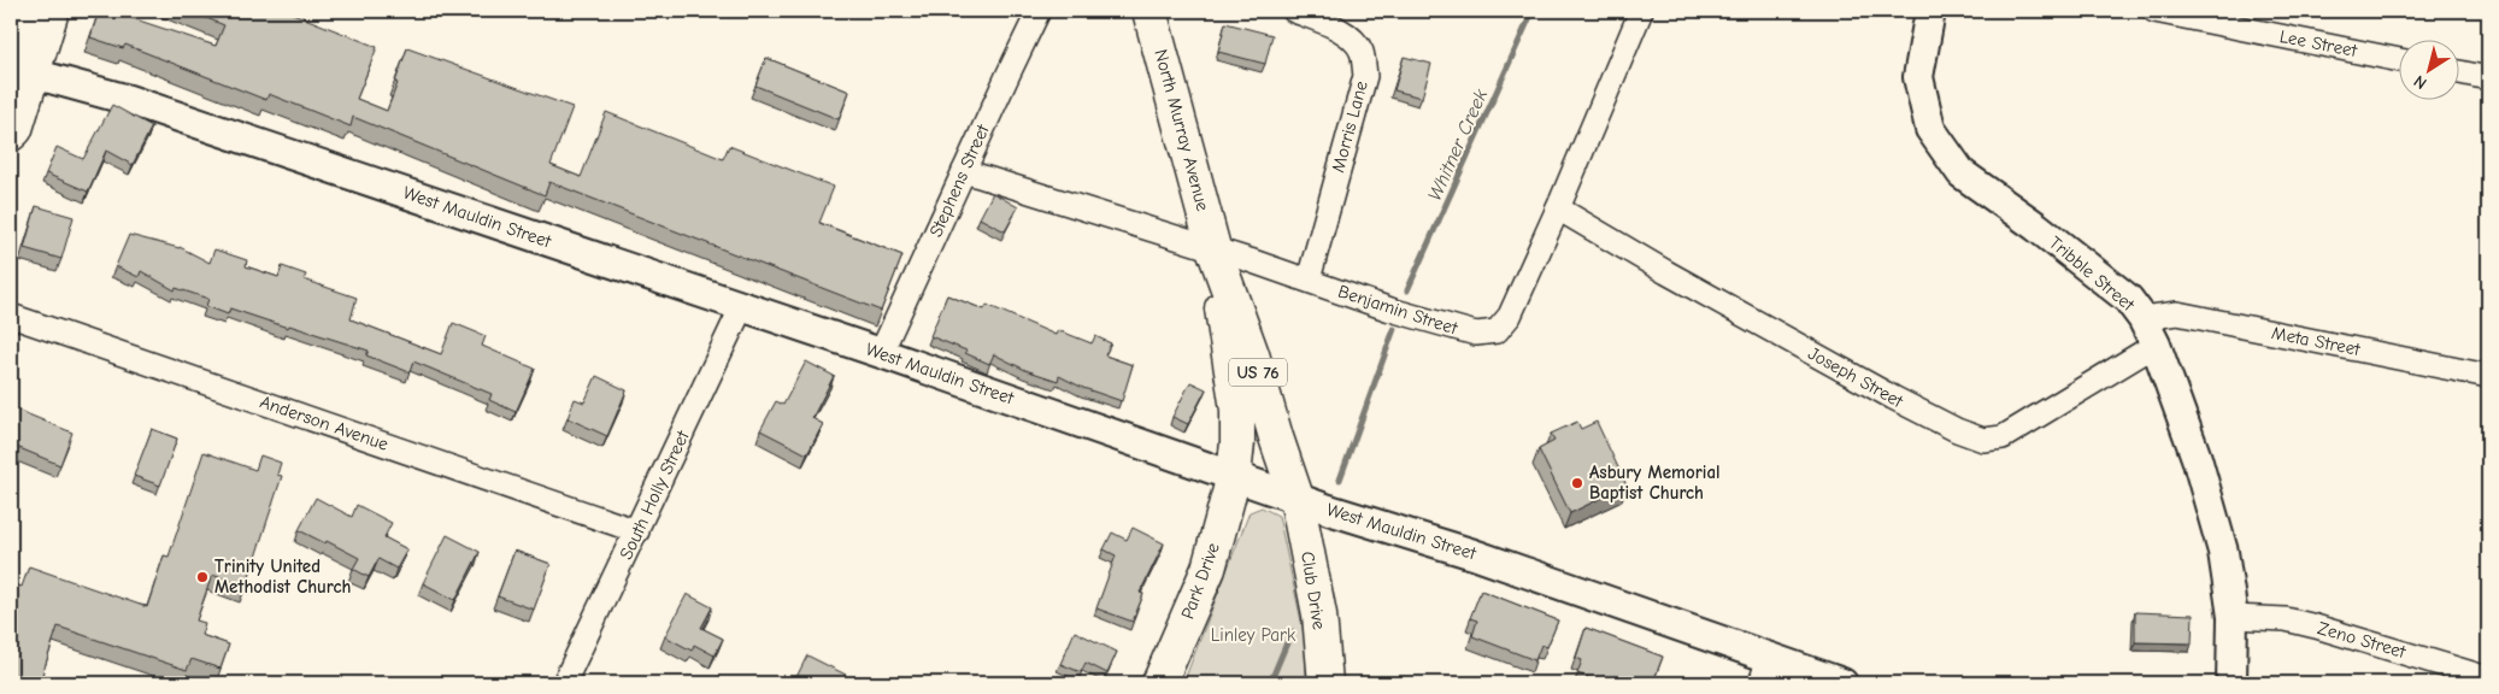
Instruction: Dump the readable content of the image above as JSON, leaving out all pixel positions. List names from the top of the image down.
{
  "streets": {
    "main road": [
      "North Murray Avenue",
      "US 76",
      "Park Drive",
      "Club Drive"
    ],
    "street": [
      "Lee Street",
      "Morris Lane",
      "Stephens Street",
      "West Mauldin Street",
      "Tribble Street",
      "Benjamin Street",
      "Meta Street",
      "Joseph Street",
      "Anderson Avenue",
      "South Holly Street",
      "Zeno Street"
    ]
  },
  "crossings": [
    ["Morris Lane", "Benjamin Street"],
    ["North Murray Avenue", "West Mauldin Street"],
    ["North Murray Avenue", "Benjamin Street"],
    ["North Murray Avenue", "Park Drive"],
    ["North Murray Avenue", "Club Drive"],
    ["Stephens Street", "West Mauldin Street"],
    ["Stephens Street", "Benjamin Street"],
    ["West Mauldin Street", "South Holly Street"],
    ["West Mauldin Street", "Park Drive"],
    ["West Mauldin Street", "Club Drive"],
    ["Tribble Street", "Meta Street"],
    ["Tribble Street", "Joseph Street"],
    ["Tribble Street", "Zeno Street"],
    ["Benjamin Street", "Joseph Street"],
    ["Anderson Avenue", "South Holly Street"]
  ],
  "water": ["Whitner Creek"],
  "parks": ["Linley Park"],
  "places": ["Asbury Memorial Baptist Church", "Trinity United Methodist Church"],
  "north": "bottom left"
}
